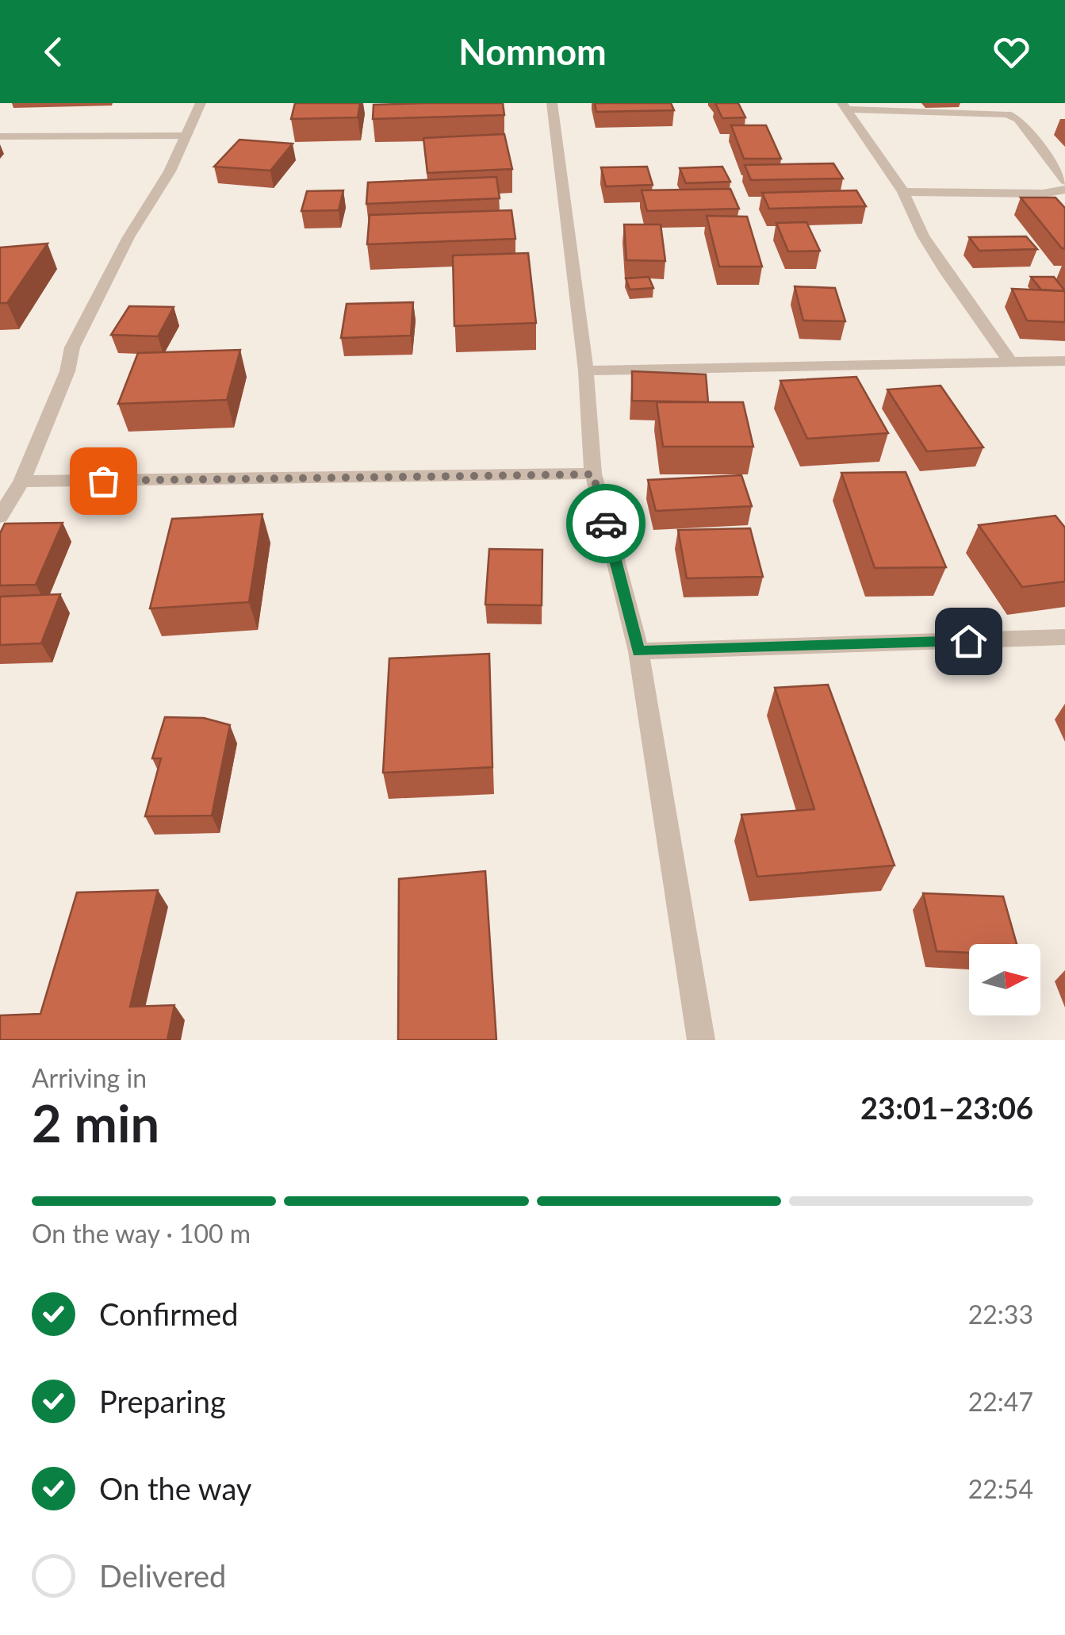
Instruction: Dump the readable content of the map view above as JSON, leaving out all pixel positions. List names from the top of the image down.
{
  "north": "right",
  "page": {
    "header": "Nomnom",
    "heading": ["2 min", "Arriving in", "23:01–23:06"],
    "bar": "On the way · 100 m",
    "list": [
      ["Confirmed", "22:33"],
      ["Preparing", "22:47"],
      ["On the way", "22:54"],
      "Delivered"
    ]
  }
}
